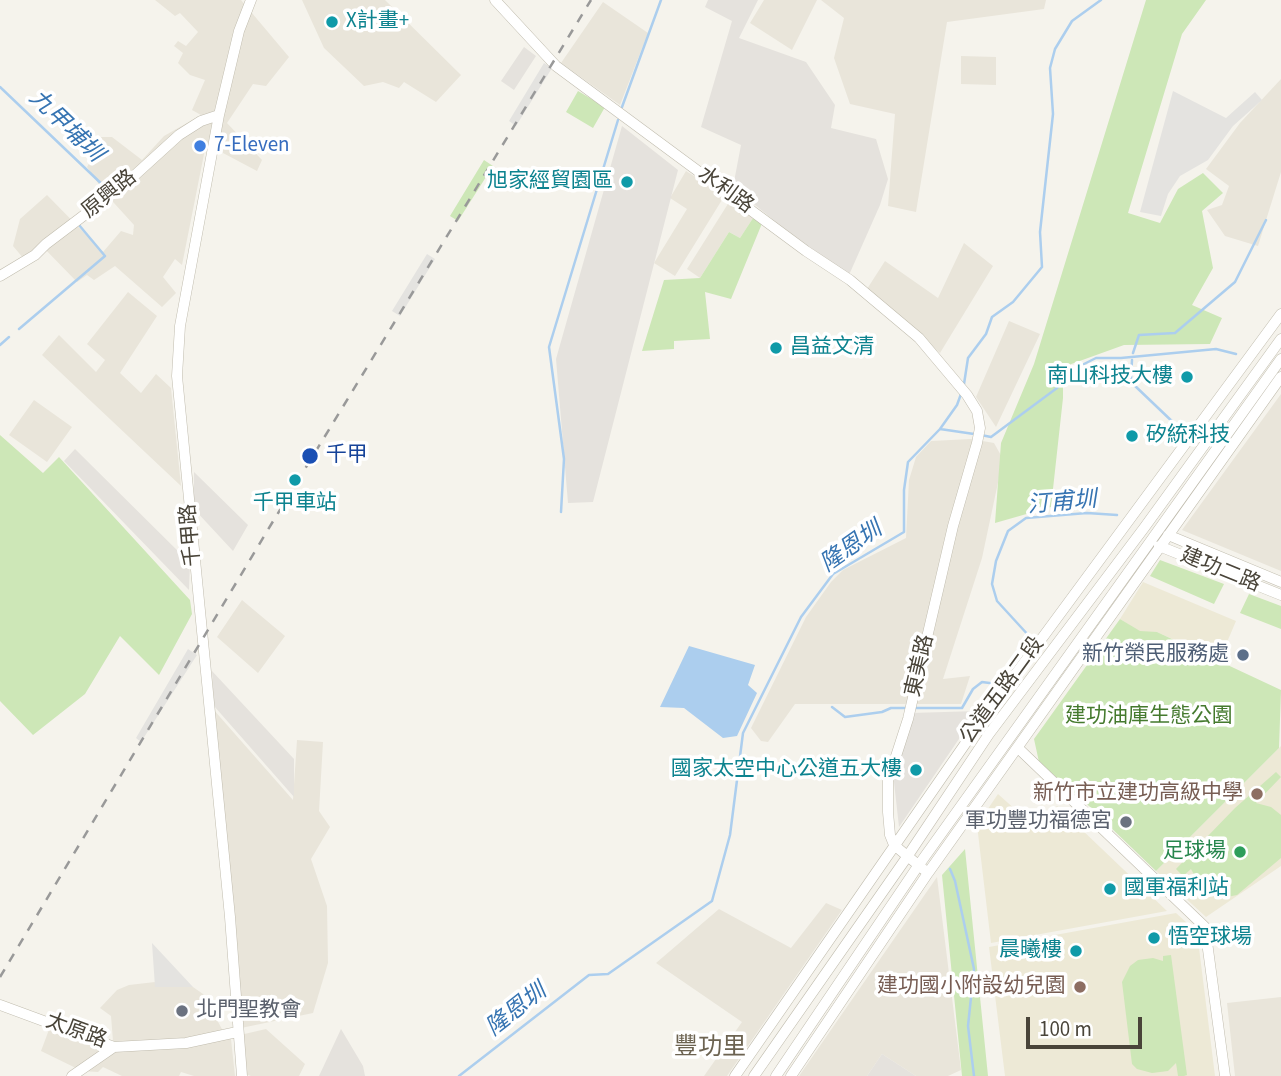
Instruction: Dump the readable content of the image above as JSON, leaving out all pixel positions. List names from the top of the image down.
{
  "streets": {
    "street": [
      "水利路",
      "原興路",
      "千甲路",
      "建功二路",
      "東美路",
      "公道五路二段",
      "太原路"
    ]
  },
  "crossings": [
    ["水利路", "東美路"],
    ["原興路", "千甲路"],
    ["千甲路", "太原路"],
    ["建功二路", "公道五路二段"],
    ["東美路", "公道五路二段"]
  ],
  "districts": ["豐功里"],
  "water": ["九甲埔圳", "汀甫圳", "隆恩圳"],
  "parks": ["建功油庫生態公園"],
  "places": [
    "X計畫+",
    "7-Eleven",
    "旭家經貿園區",
    "昌益文清",
    "南山科技大樓",
    "矽統科技",
    "千甲",
    "千甲車站",
    "新竹榮民服務處",
    "國家太空中心公道五大樓",
    "新竹市立建功高級中學",
    "軍功豐功福德宮",
    "足球場",
    "國軍福利站",
    "悟空球場",
    "晨曦樓",
    "建功國小附設幼兒園",
    "北門聖教會"
  ],
  "scale_bar": "100 m"
}
